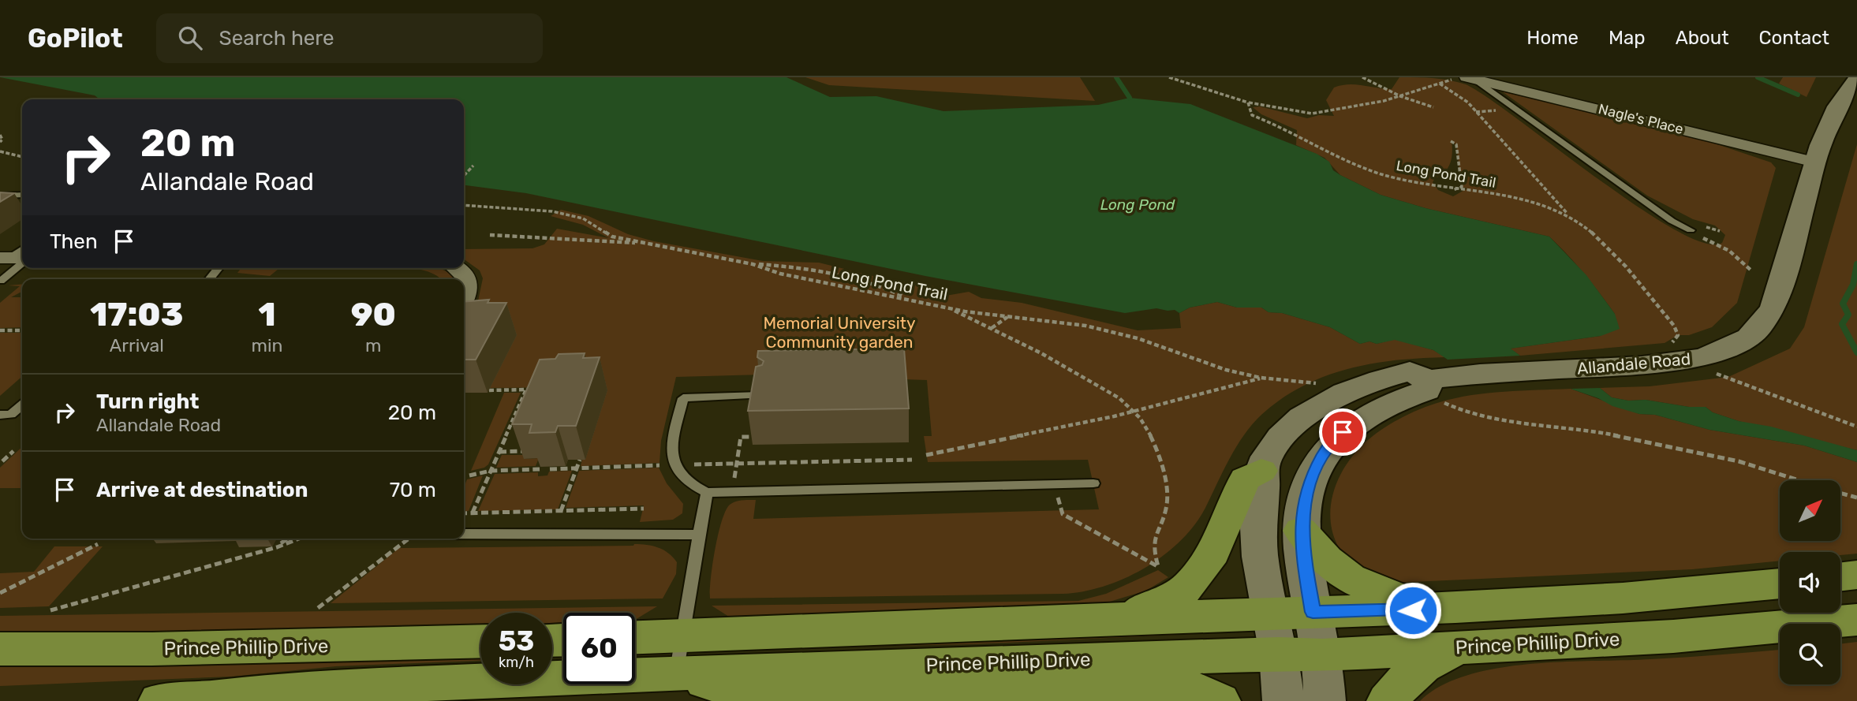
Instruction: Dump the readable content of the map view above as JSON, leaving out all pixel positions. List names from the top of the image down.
{
  "streets": {
    "main road": ["Allandale Road", "Prince Phillip Drive"],
    "street": ["Nagle's Place"],
    "path": ["Long Pond Trail"]
  },
  "crossings": [
    ["Nagle's Place", "Allandale Road"],
    ["Allandale Road", "Prince Phillip Drive"]
  ],
  "water": ["Long Pond"],
  "parks": ["Memorial University Community garden"],
  "north": "top right",
  "page": {
    "header": "GoPilot",
    "search": "Search here",
    "nav": [
      "Home",
      "Map",
      "About",
      "Contact"
    ],
    "turn": ["20 m", "Allandale Road"],
    "then": "Then",
    "eta": [
      "17:03",
      "Arrival",
      "1",
      "min",
      "90",
      "m"
    ],
    "list": [
      {
        "name": "Turn right",
        "note": "Allandale Road",
        "value": "20 m"
      },
      {
        "name": "Arrive at destination",
        "value": "70 m"
      }
    ],
    "speed": "53 km/h",
    "limit": "60"
  }
}
